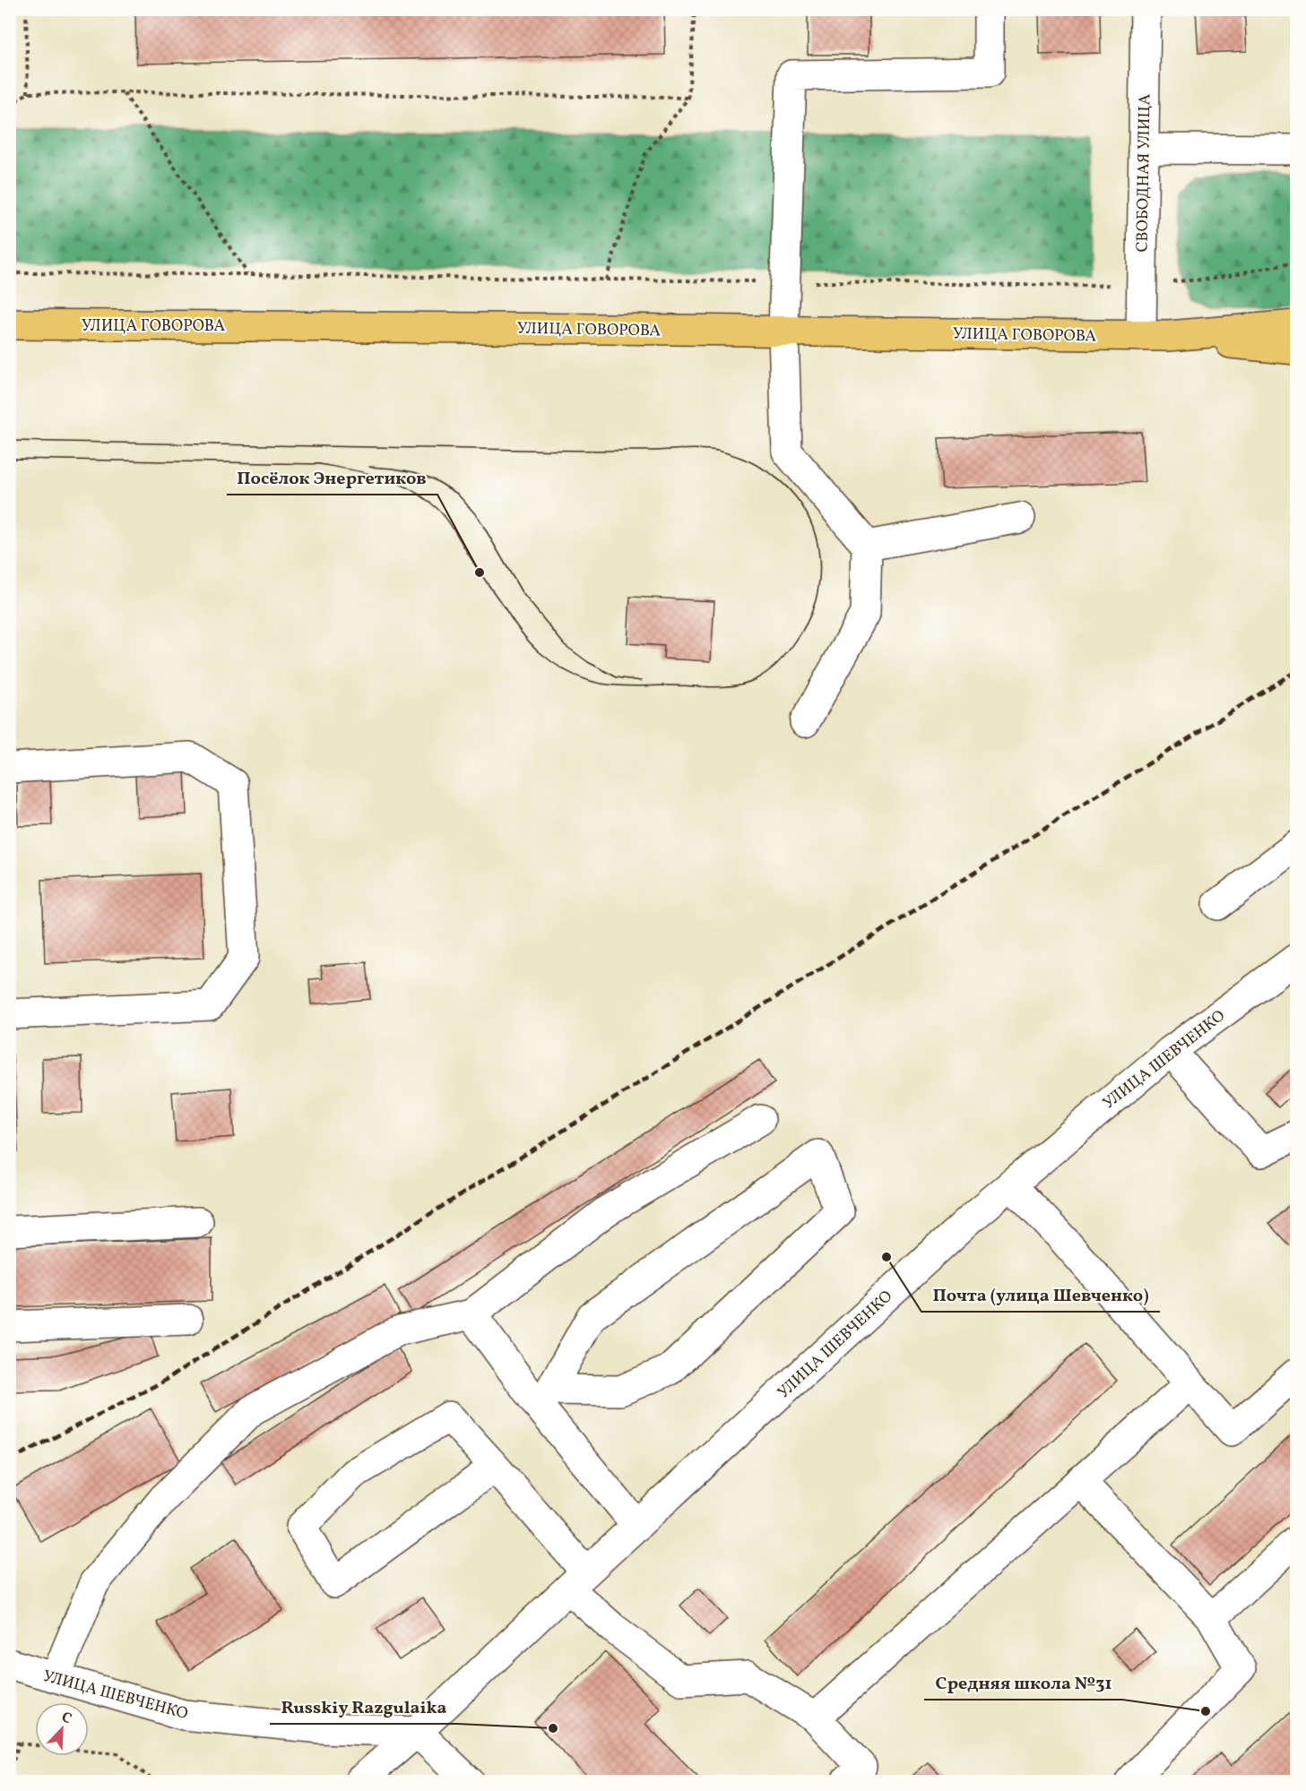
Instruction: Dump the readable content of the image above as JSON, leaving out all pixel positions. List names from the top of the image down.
{
  "streets": {
    "main road": ["УЛИЦА ГОВОРОВА"],
    "street": ["СВОБОДНАЯ УЛИЦА", "УЛИЦА ШЕВЧЕНКО"]
  },
  "crossings": [
    ["СВОБОДНАЯ УЛИЦА", "УЛИЦА ГОВОРОВА"]
  ],
  "places": [
    "Посёлок Энергетиков",
    "Почта (улица Шевченко)",
    "Средняя школа №31",
    "Russkiy Razgulaika"
  ],
  "north": "top right"
}
